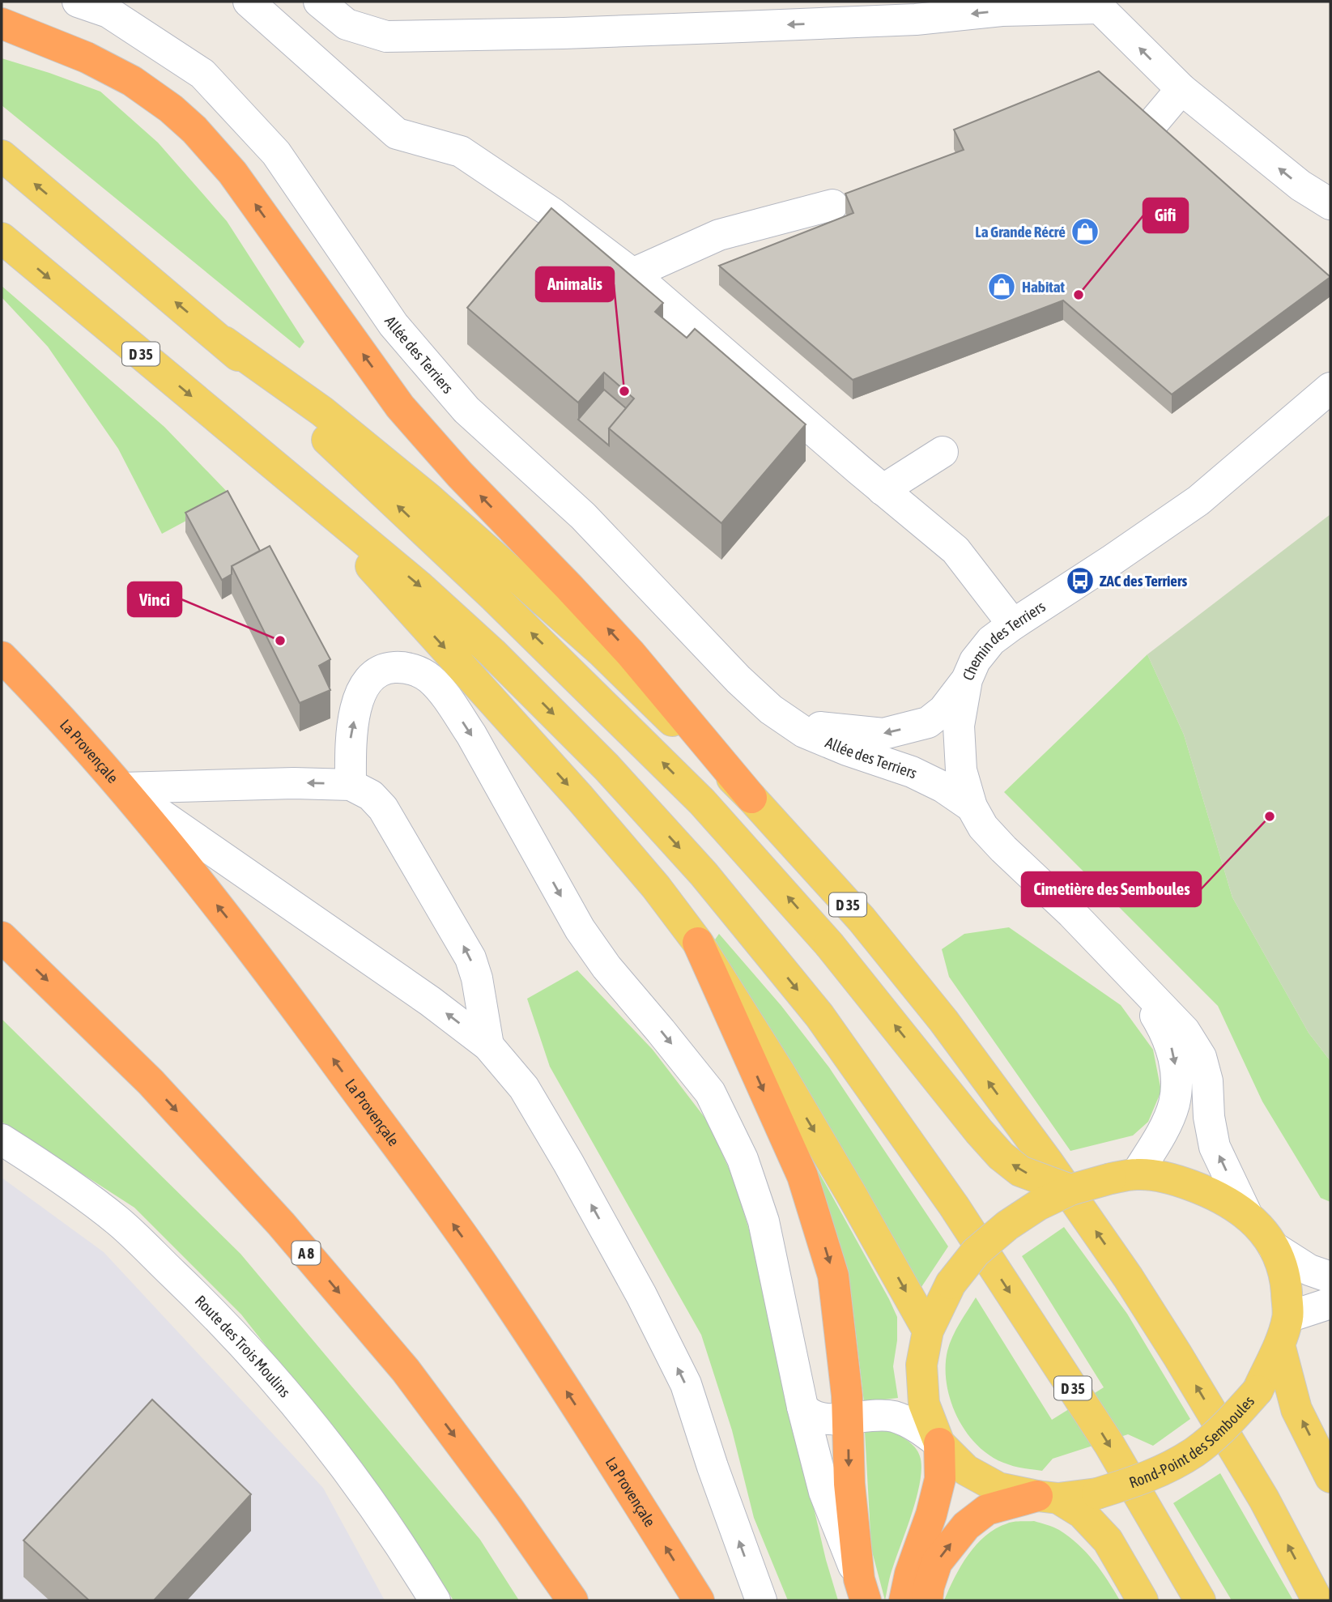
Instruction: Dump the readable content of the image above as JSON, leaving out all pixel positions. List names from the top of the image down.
{
  "streets": {
    "highway": ["La Provençale", "A 8"],
    "main road": ["D 35", "Rond-Point des Semboules"],
    "street": ["Allée des Terriers", "Chemin des Terriers", "Route des Trois Moulins"]
  },
  "crossings": [
    ["Allée des Terriers", "Chemin des Terriers"],
    ["Chemin des Terriers", "Rond-Point des Semboules"]
  ],
  "places": {
    "shop": ["La Grande Récré", "Habitat"],
    "other": [
      "Gifi",
      "Animalis",
      "Vinci",
      "Cimetière des Semboules"
    ],
    "bus stop": ["ZAC des Terriers"]
  }
}
